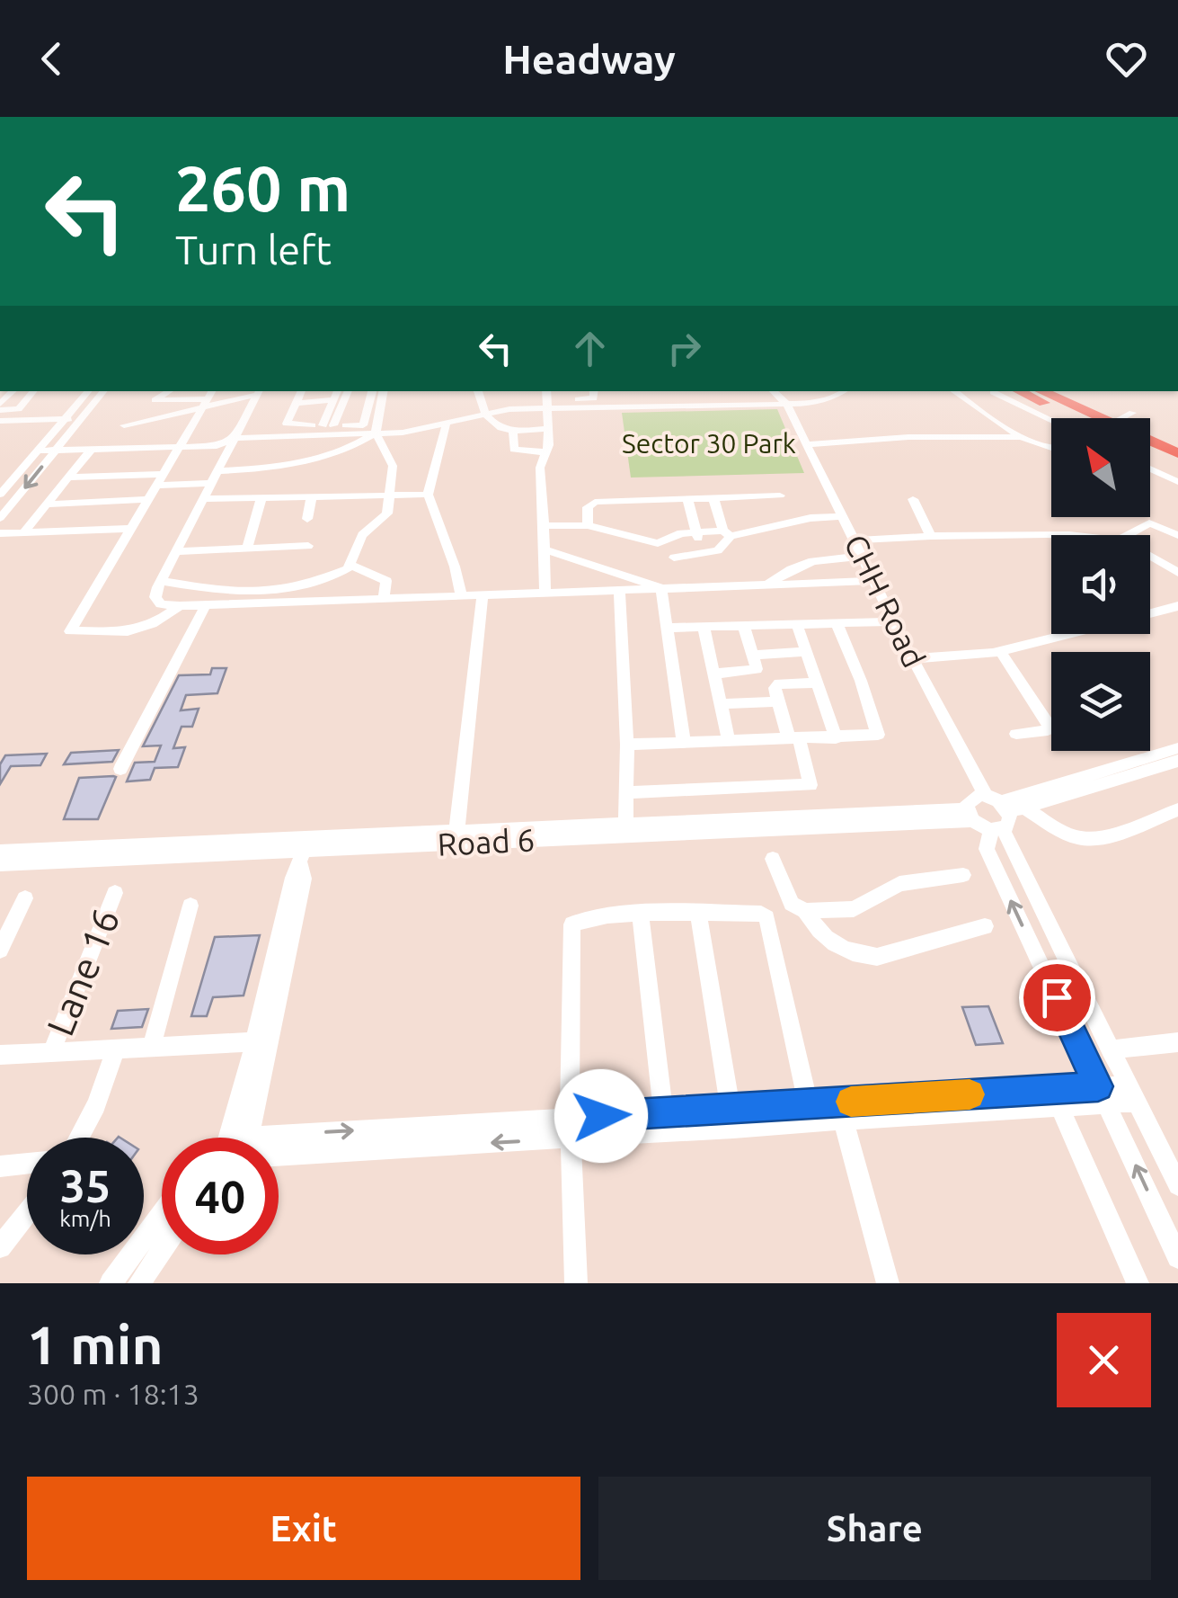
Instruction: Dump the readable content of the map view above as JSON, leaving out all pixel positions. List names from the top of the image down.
{
  "streets": {
    "street": ["CHH Road", "Road 6", "Lane 16"]
  },
  "parks": ["Sector 30 Park"],
  "north": "top left",
  "page": {
    "header": "Headway",
    "turn": ["260 m", "Turn left"],
    "speed": "35 km/h",
    "limit": "40",
    "heading": ["1 min", "300 m · 18:13"],
    "buttons": ["Exit", "Share"]
  }
}
